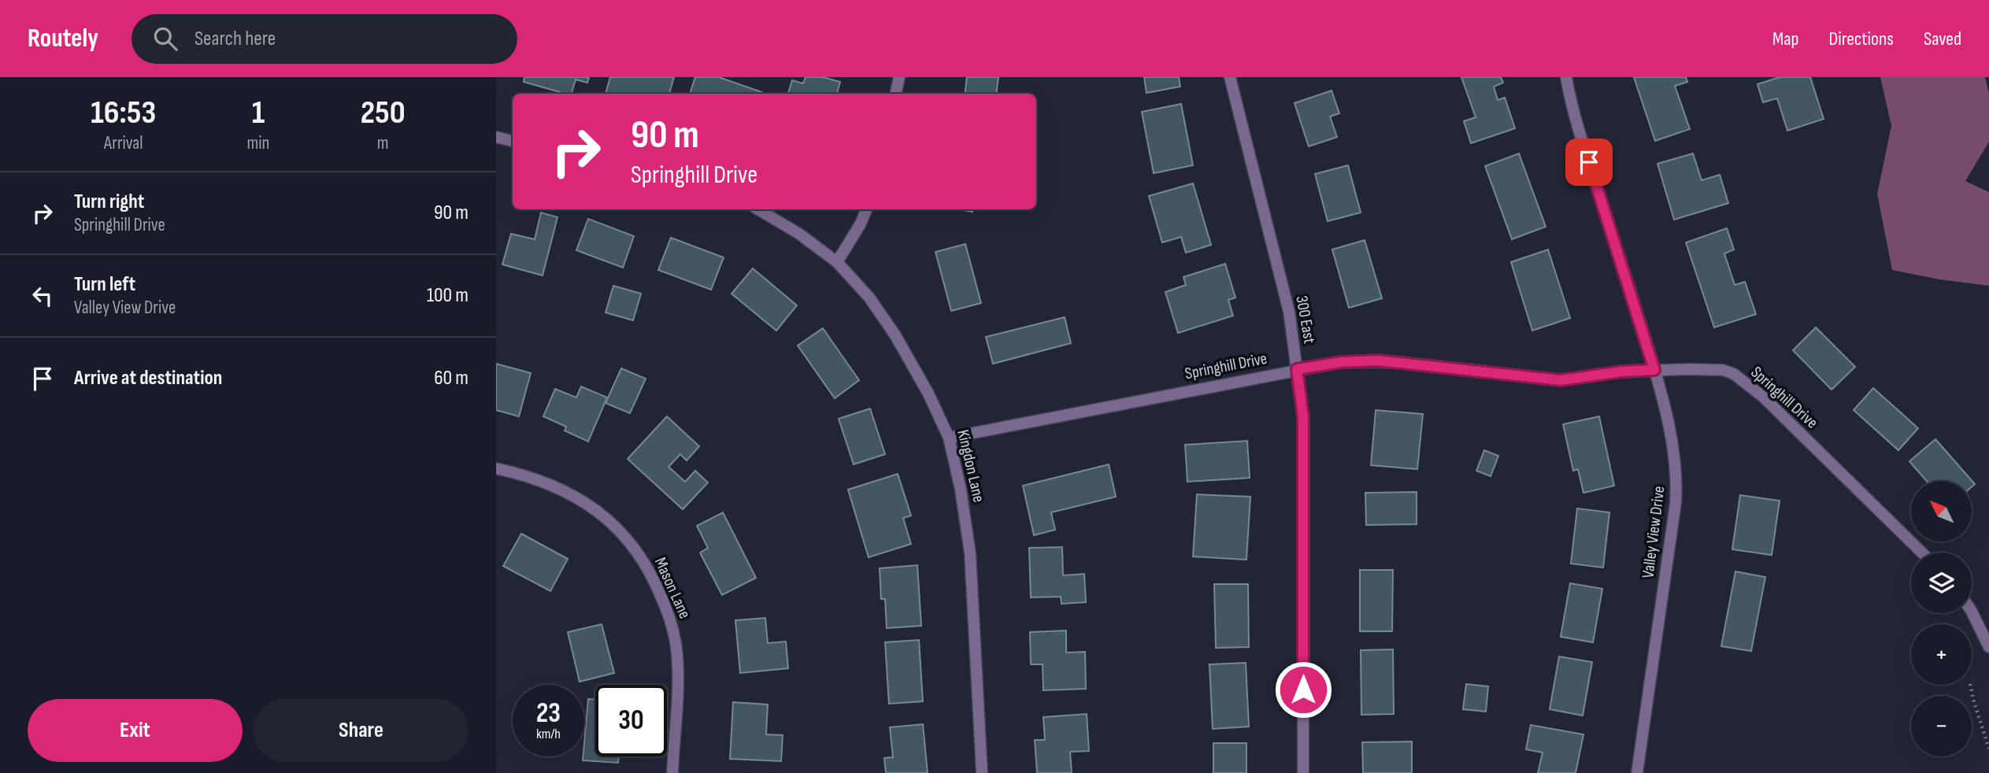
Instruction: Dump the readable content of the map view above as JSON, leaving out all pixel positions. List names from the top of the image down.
{
  "streets": {
    "street": [
      "300 East",
      "Springhill Drive",
      "Kingdon Lane",
      "Valley View Drive",
      "Mason Lane"
    ]
  },
  "crossings": [
    ["300 East", "Springhill Drive"],
    ["Springhill Drive", "Kingdon Lane"],
    ["Springhill Drive", "Valley View Drive"]
  ],
  "north": "top left",
  "page": {
    "header": "Routely",
    "search": "Search here",
    "nav": ["Map", "Directions", "Saved"],
    "eta": [
      "16:53",
      "Arrival",
      "1",
      "min",
      "250",
      "m"
    ],
    "turn": ["90 m", "Springhill Drive"],
    "list": [
      {
        "name": "Turn right",
        "note": "Springhill Drive",
        "value": "90 m"
      },
      {
        "name": "Turn left",
        "note": "Valley View Drive",
        "value": "100 m"
      },
      {
        "name": "Arrive at destination",
        "value": "60 m"
      }
    ],
    "map_buttons": ["+", "−"],
    "speed": "23 km/h",
    "limit": "30",
    "buttons": ["Exit", "Share"]
  }
}
